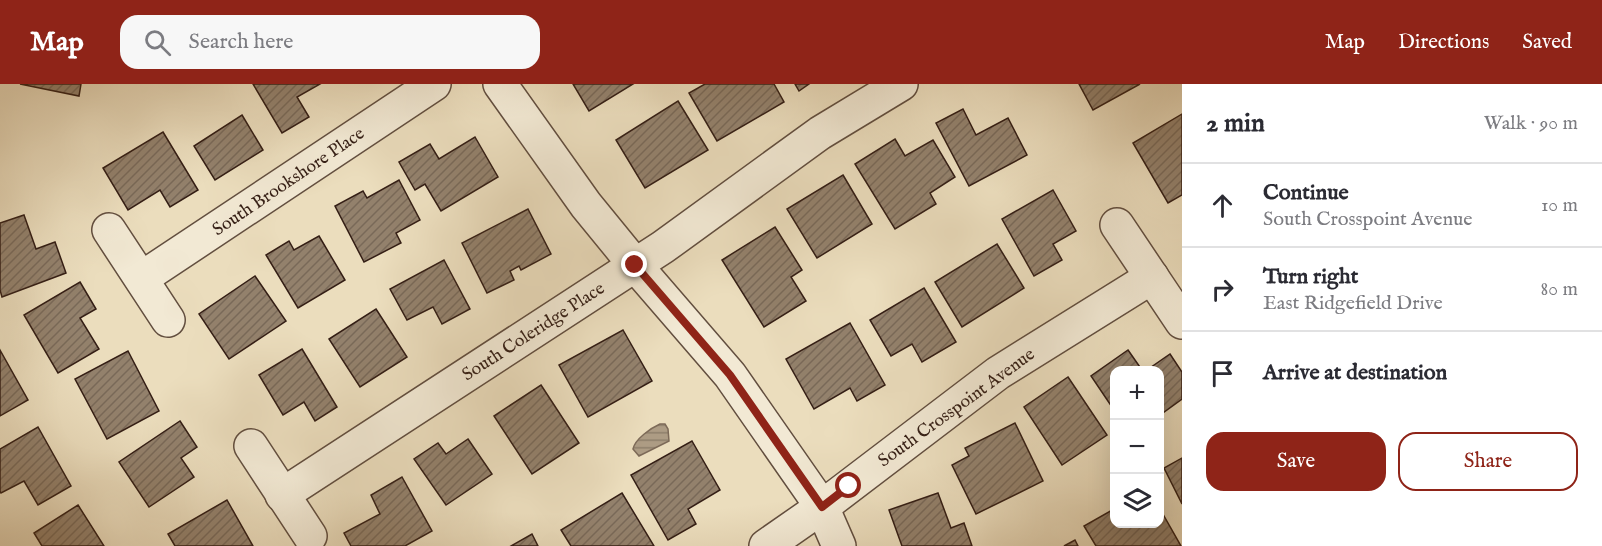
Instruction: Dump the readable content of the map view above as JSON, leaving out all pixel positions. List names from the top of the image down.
{
  "streets": {
    "street": ["South Brookshore Place", "South Coleridge Place", "South Crosspoint Avenue"]
  },
  "page": {
    "header": "Map",
    "search": "Search here",
    "nav": ["Map", "Directions", "Saved"],
    "heading": ["2 min", "Walk · 90 m"],
    "list": [
      ["Continue", "South Crosspoint Avenue", "10 m"],
      ["Turn right", "East Ridgefield Drive", "80 m"],
      "Arrive at destination"
    ],
    "map_buttons": ["+", "−"],
    "buttons": ["Save", "Share"]
  }
}
